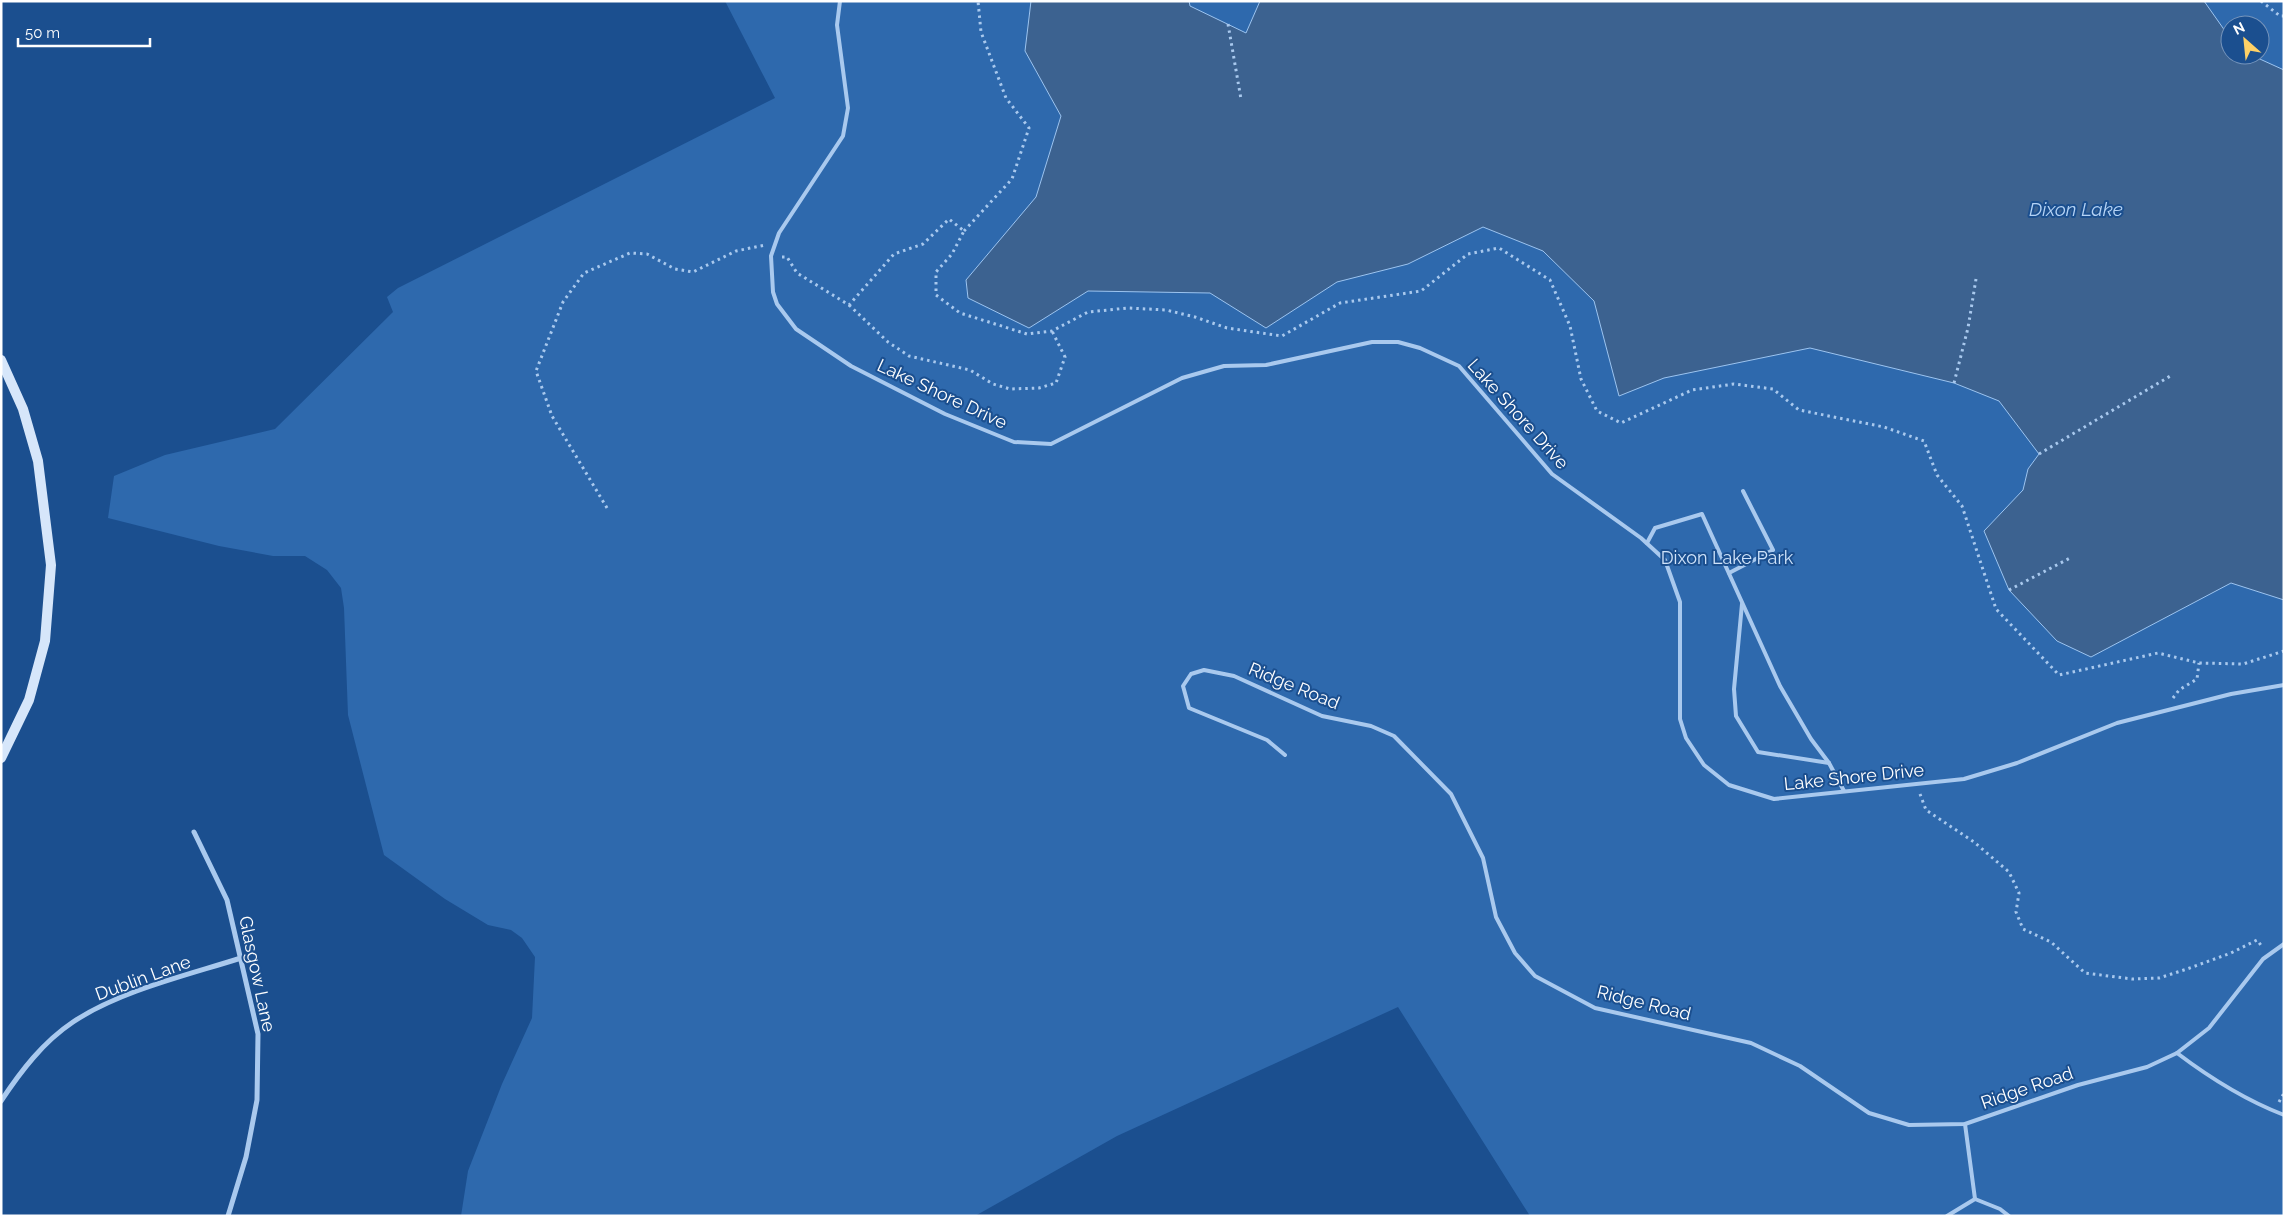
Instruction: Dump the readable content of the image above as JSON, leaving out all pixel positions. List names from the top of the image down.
{
  "streets": {
    "street": ["Glasgow Lane", "Dublin Lane"],
    "lane": ["Lake Shore Drive", "Ridge Road"]
  },
  "crossings": [
    ["Glasgow Lane", "Dublin Lane"]
  ],
  "water": ["Dixon Lake"],
  "parks": ["Dixon Lake Park"],
  "scale_bar": "50 m",
  "north": "top left"
}
